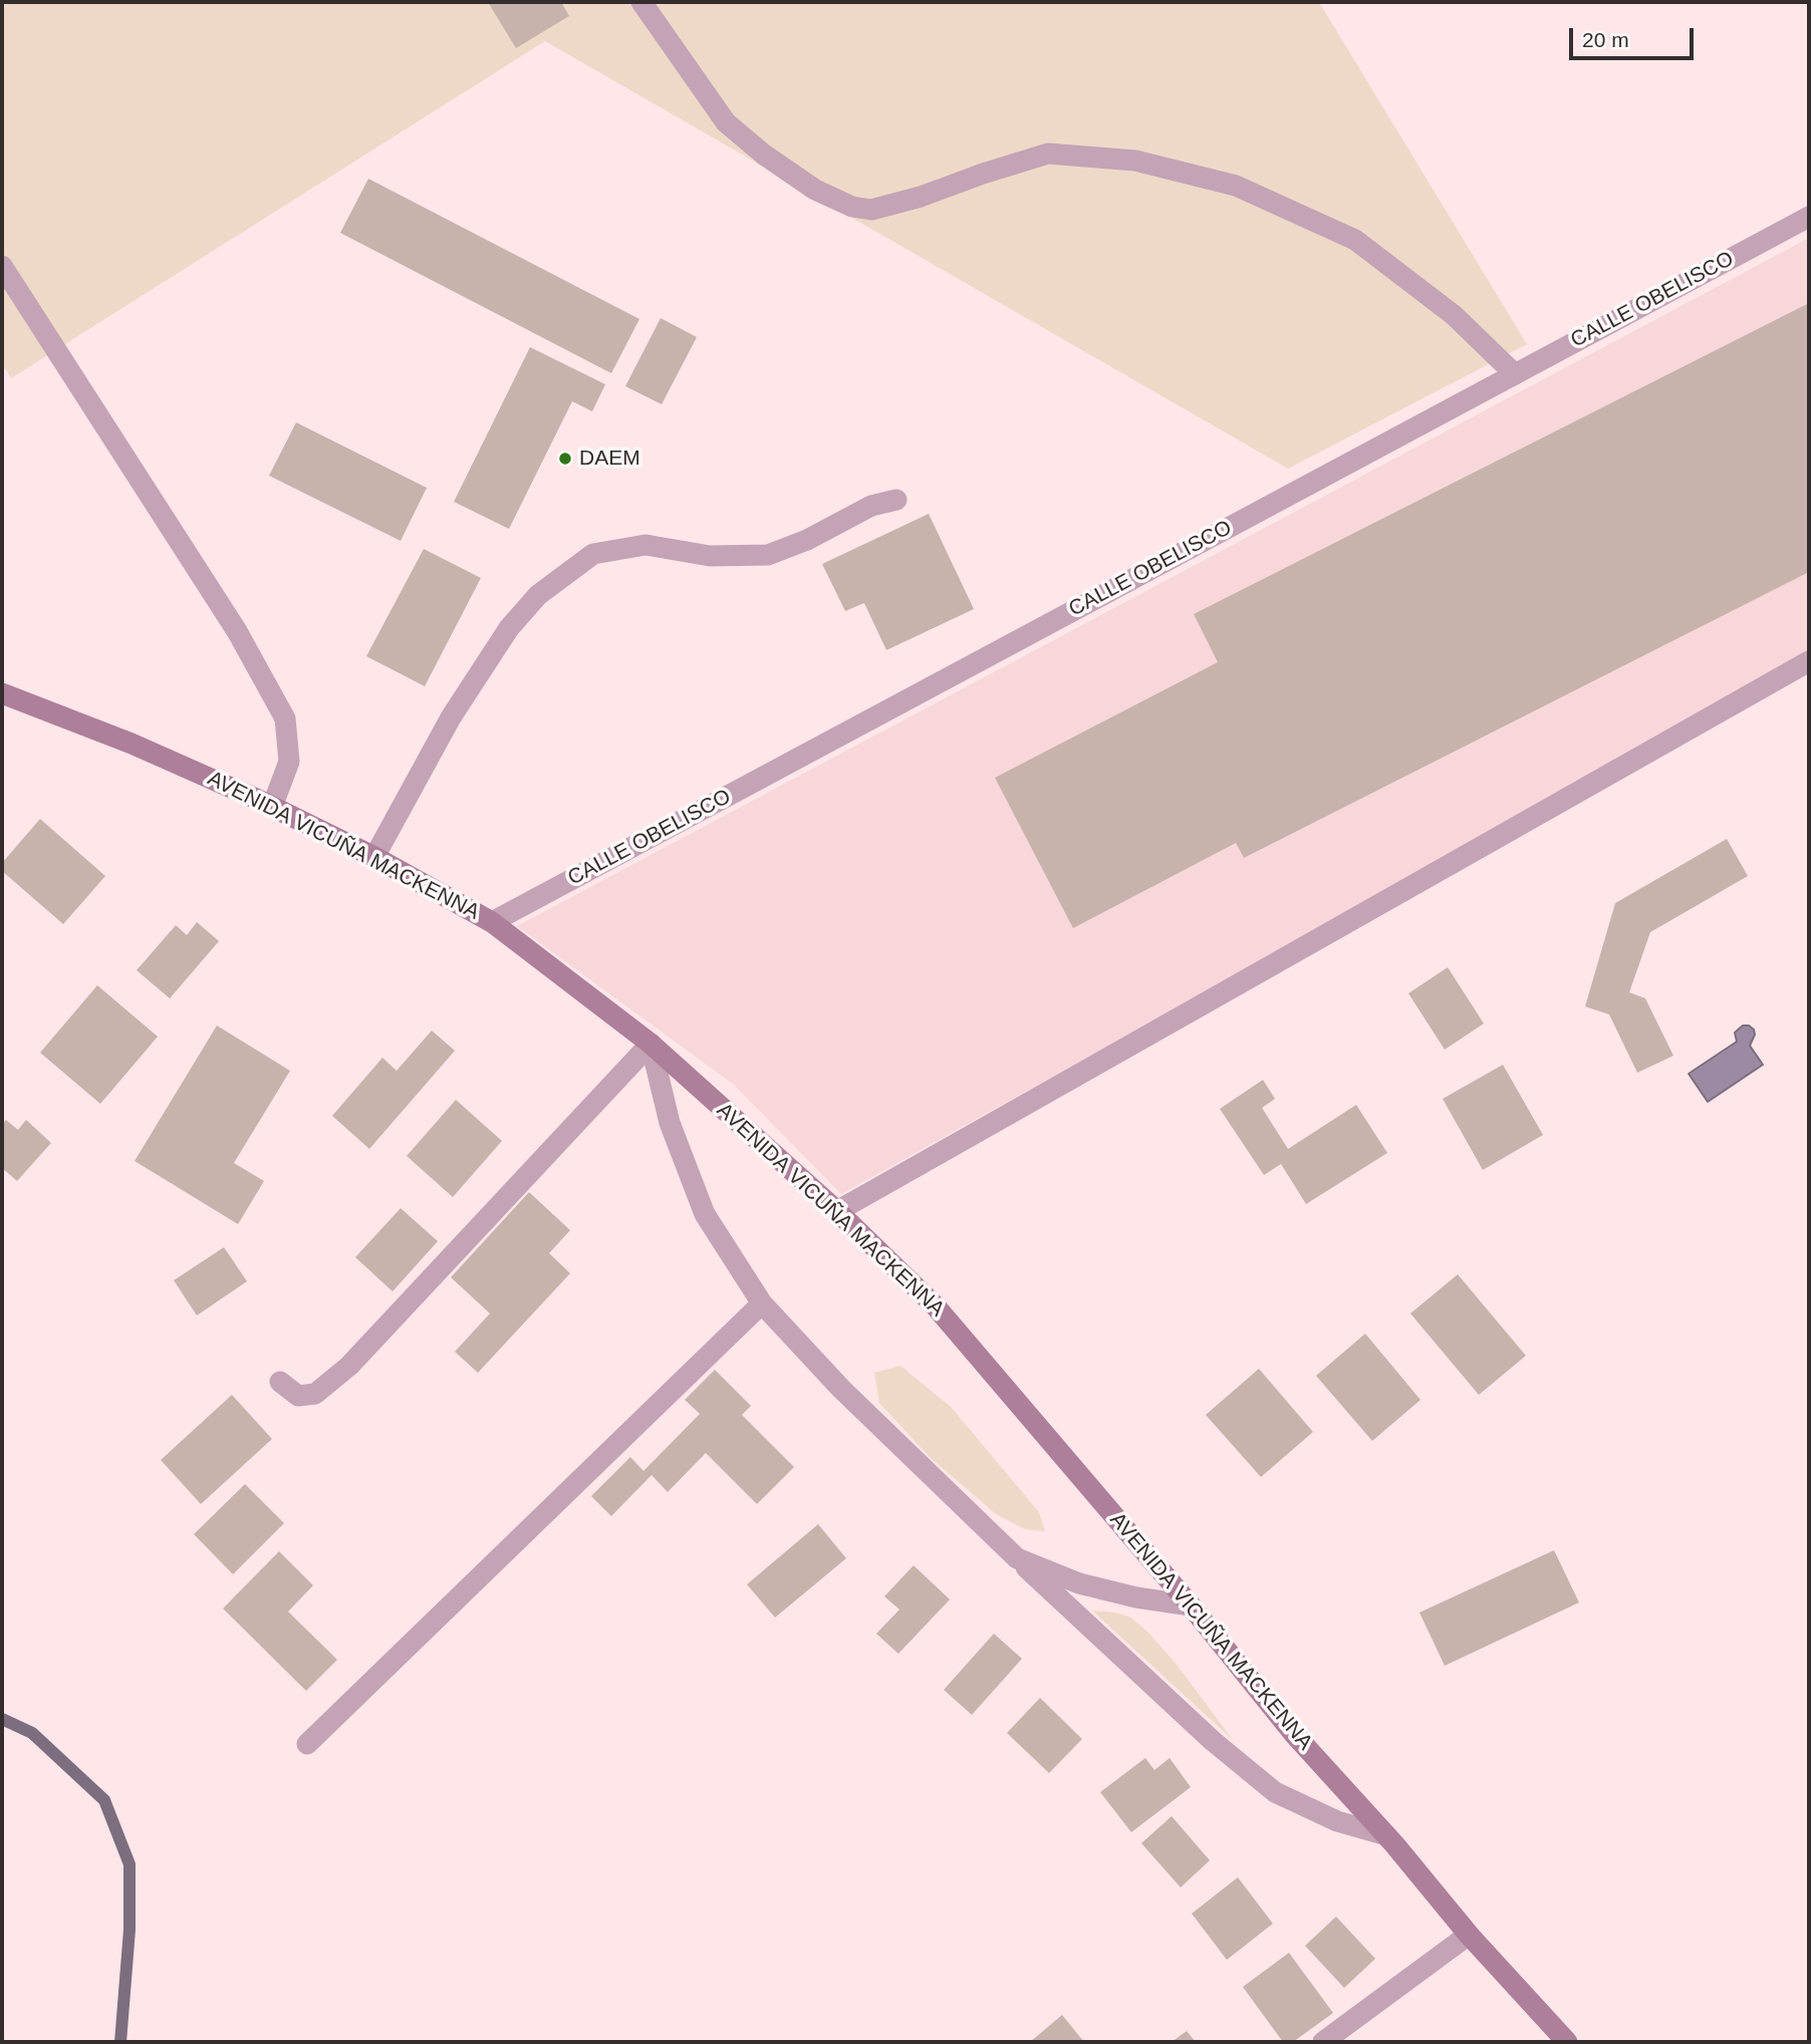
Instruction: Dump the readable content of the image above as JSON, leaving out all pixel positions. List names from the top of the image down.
{
  "streets": {
    "main road": ["AVENIDA VICUÑA MACKENNA"],
    "street": ["CALLE OBELISCO"]
  },
  "crossings": [
    ["CALLE OBELISCO", "AVENIDA VICUÑA MACKENNA"]
  ],
  "places": ["DAEM"],
  "scale_bar": "20 m"
}
